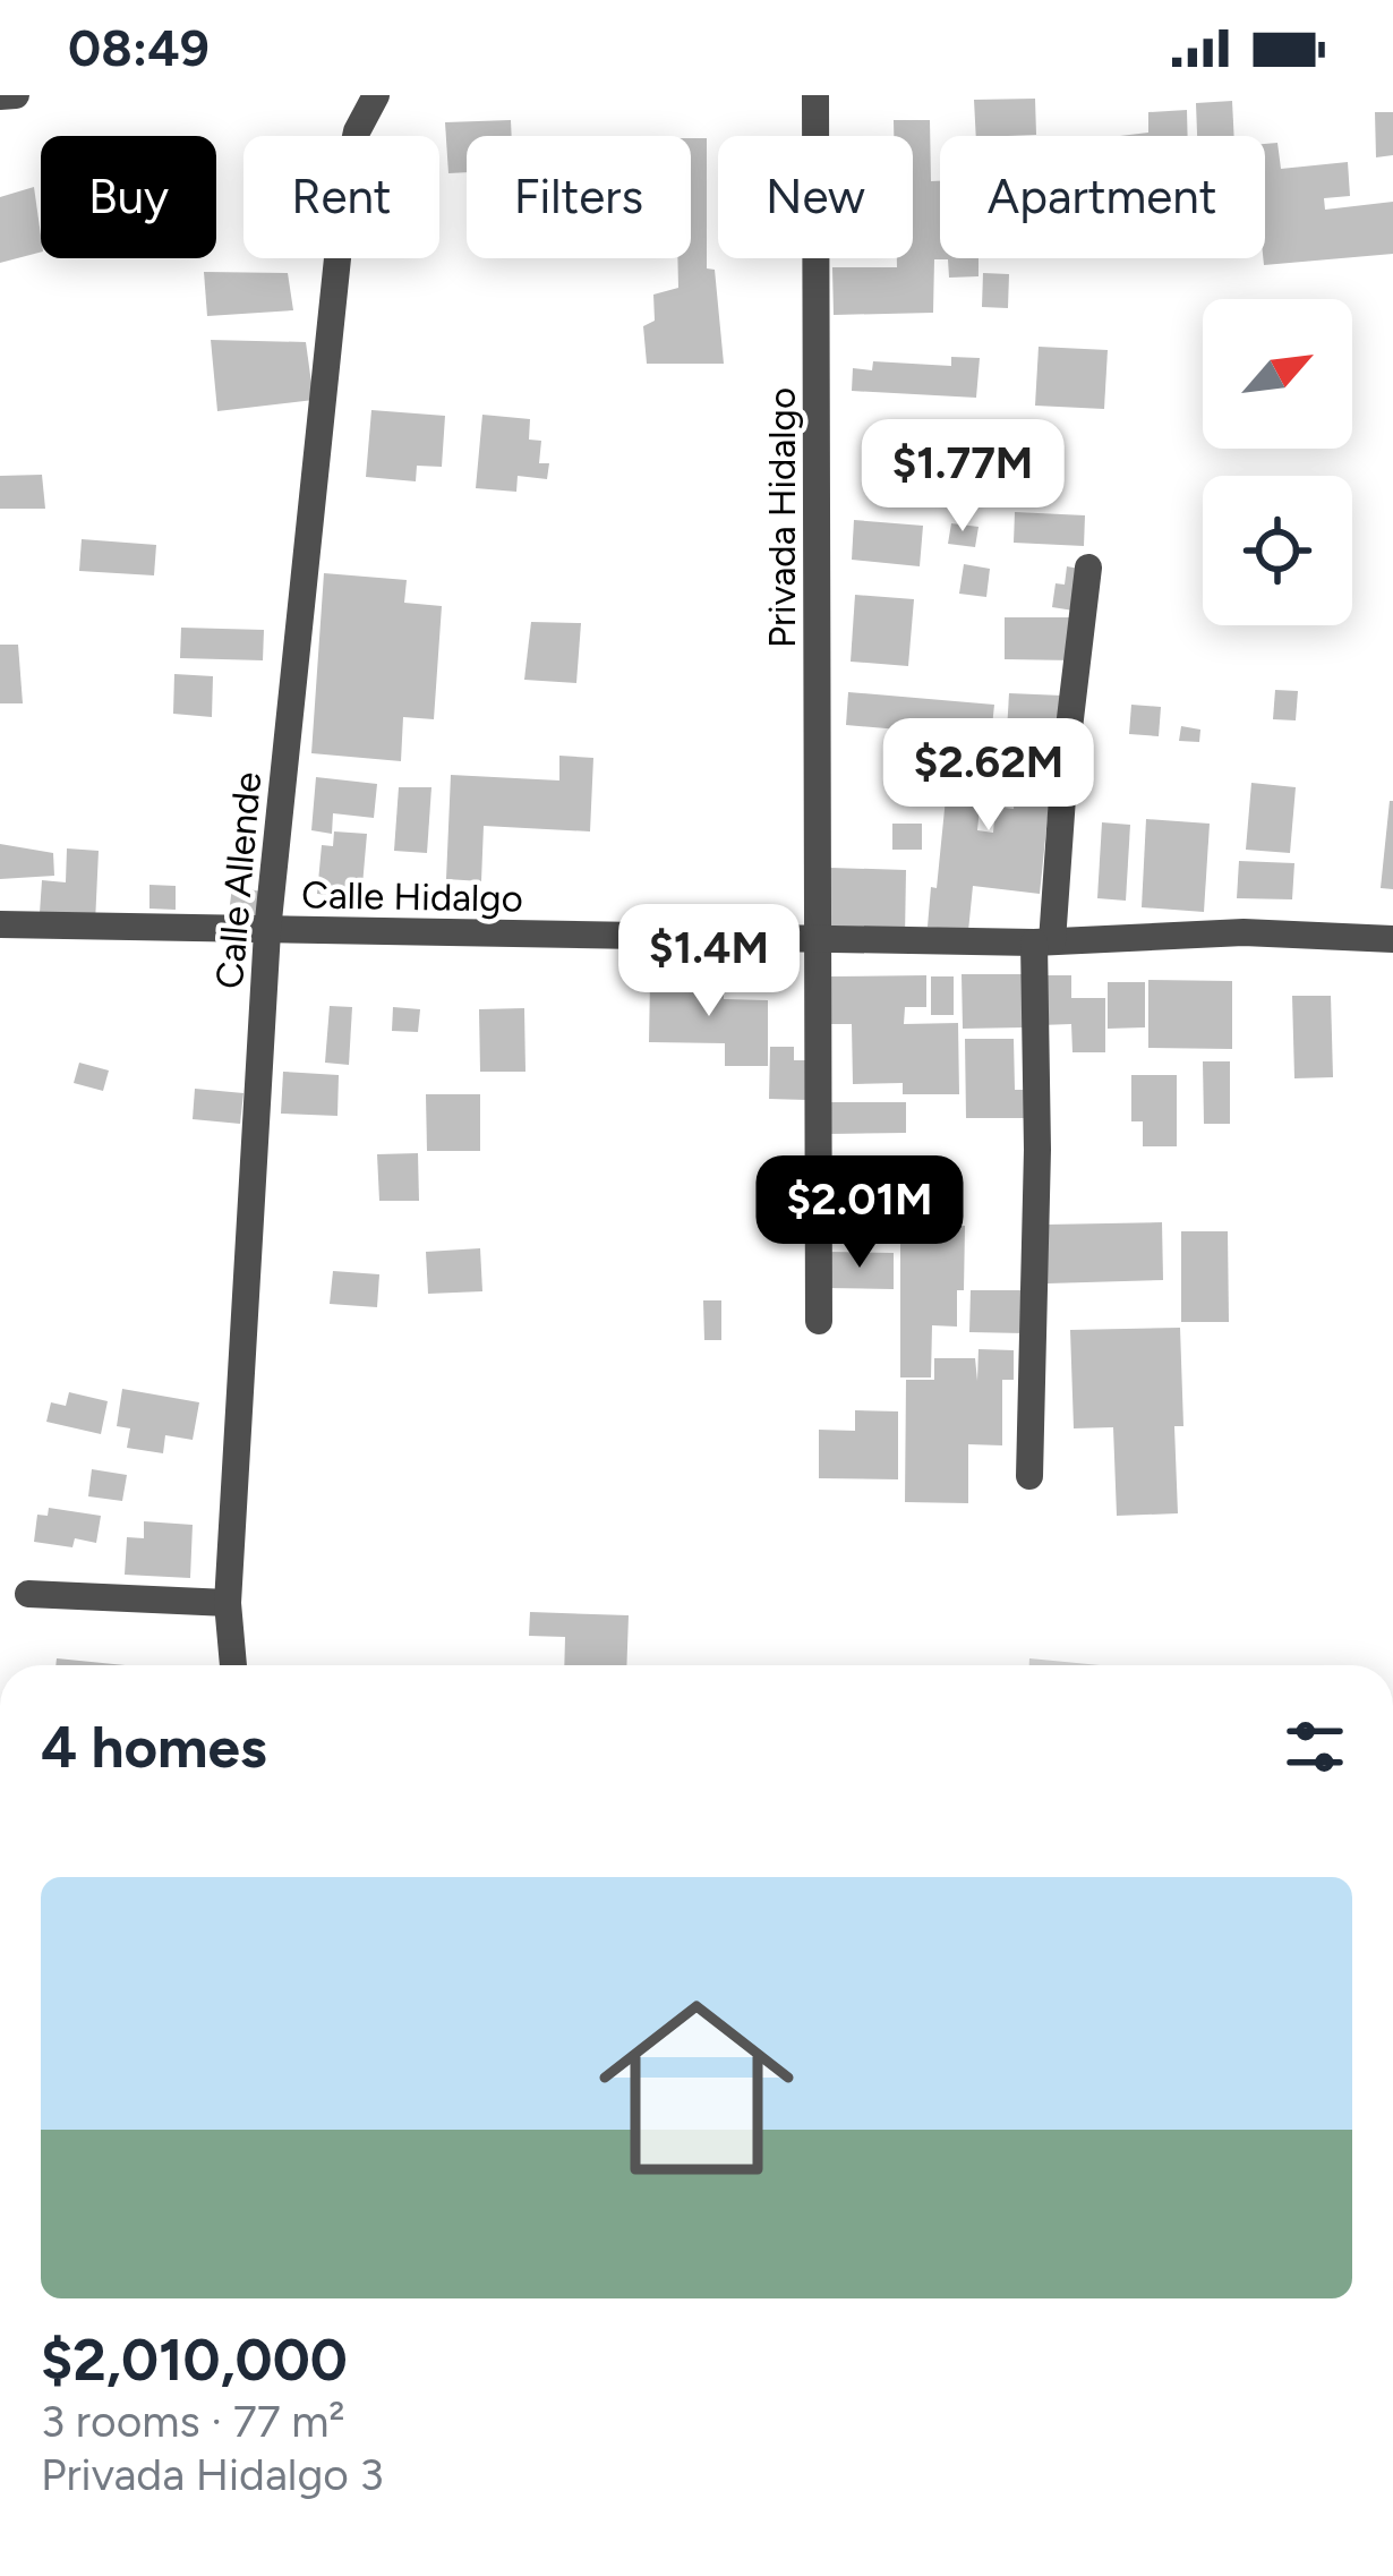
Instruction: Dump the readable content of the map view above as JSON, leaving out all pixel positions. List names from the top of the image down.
{
  "streets": {
    "street": ["Privada Hidalgo", "Calle Allende", "Calle Hidalgo"]
  },
  "crossings": [
    ["Privada Hidalgo", "Calle Hidalgo"],
    ["Calle Allende", "Calle Hidalgo"]
  ],
  "north": "top right",
  "page": {
    "status": "08:49",
    "chip": [
      "Buy",
      "Rent",
      "Filters",
      "New",
      "Apartment"
    ],
    "price": [
      "$1.77M",
      "$2.62M",
      "$1.4M",
      "$2.01M"
    ],
    "heading": "4 homes",
    "list": [
      {
        "name": "$2,010,000",
        "note": "3 rooms · 77 m² · Privada Hidalgo 3"
      }
    ]
  }
}
